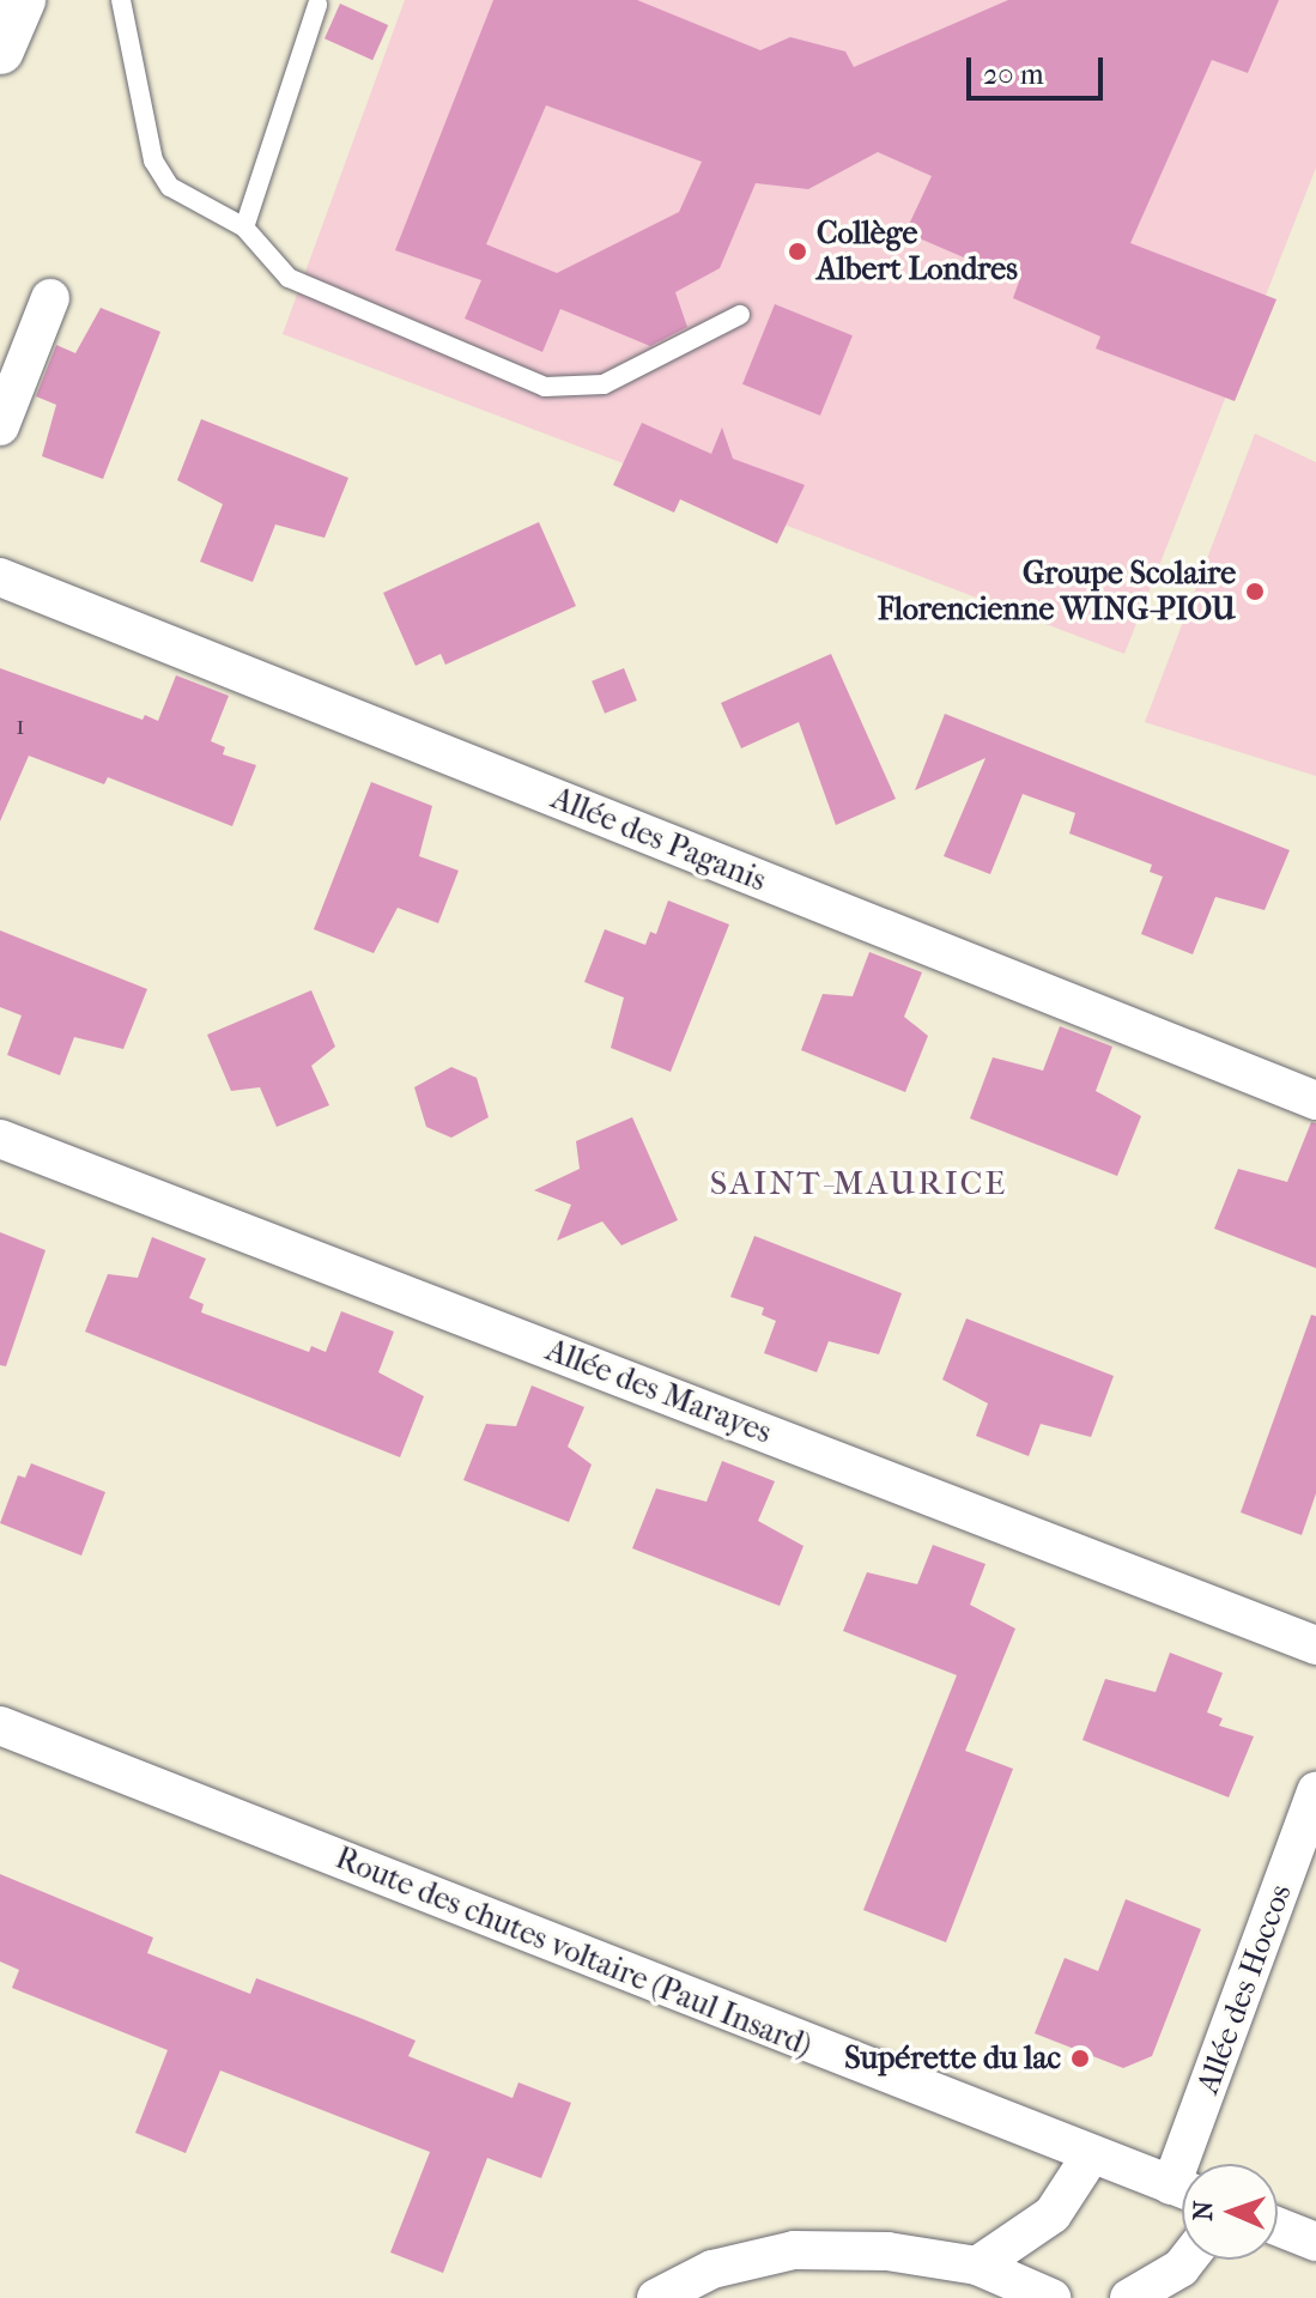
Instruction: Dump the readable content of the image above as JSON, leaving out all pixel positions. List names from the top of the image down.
{
  "streets": {
    "street": [
      "Allée des Paganis",
      "Allée des Marayes",
      "Route des chutes voltaire (Paul Insard)",
      "Allée des Hoccos"
    ]
  },
  "districts": ["SAINT-MAURICE"],
  "places": ["Collège Albert Londres", "Groupe Scolaire Florencienne WING-PIOU", "Supérette du lac"],
  "house_numbers": ["1"],
  "scale_bar": "20 m",
  "north": "left"
}
